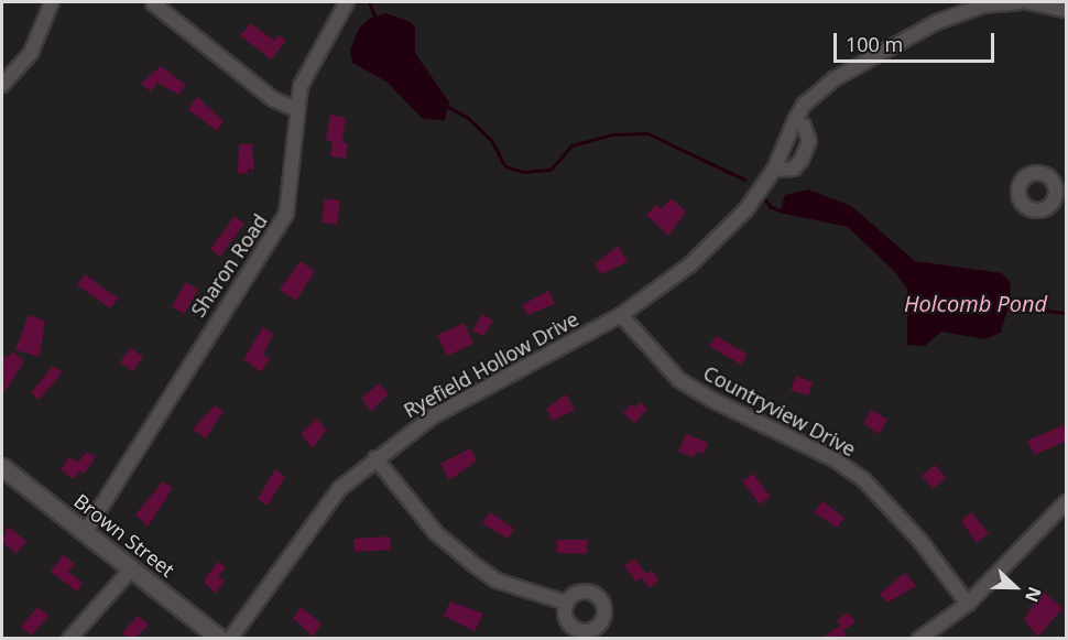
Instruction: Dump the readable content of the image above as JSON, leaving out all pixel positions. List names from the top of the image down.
{
  "streets": {
    "street": [
      "Sharon Road",
      "Ryefield Hollow Drive",
      "Countryview Drive",
      "Brown Street"
    ]
  },
  "crossings": [
    ["Sharon Road", "Brown Street"],
    ["Ryefield Hollow Drive", "Countryview Drive"]
  ],
  "water": ["Holcomb Pond"],
  "scale_bar": "100 m",
  "north": "right"
}
